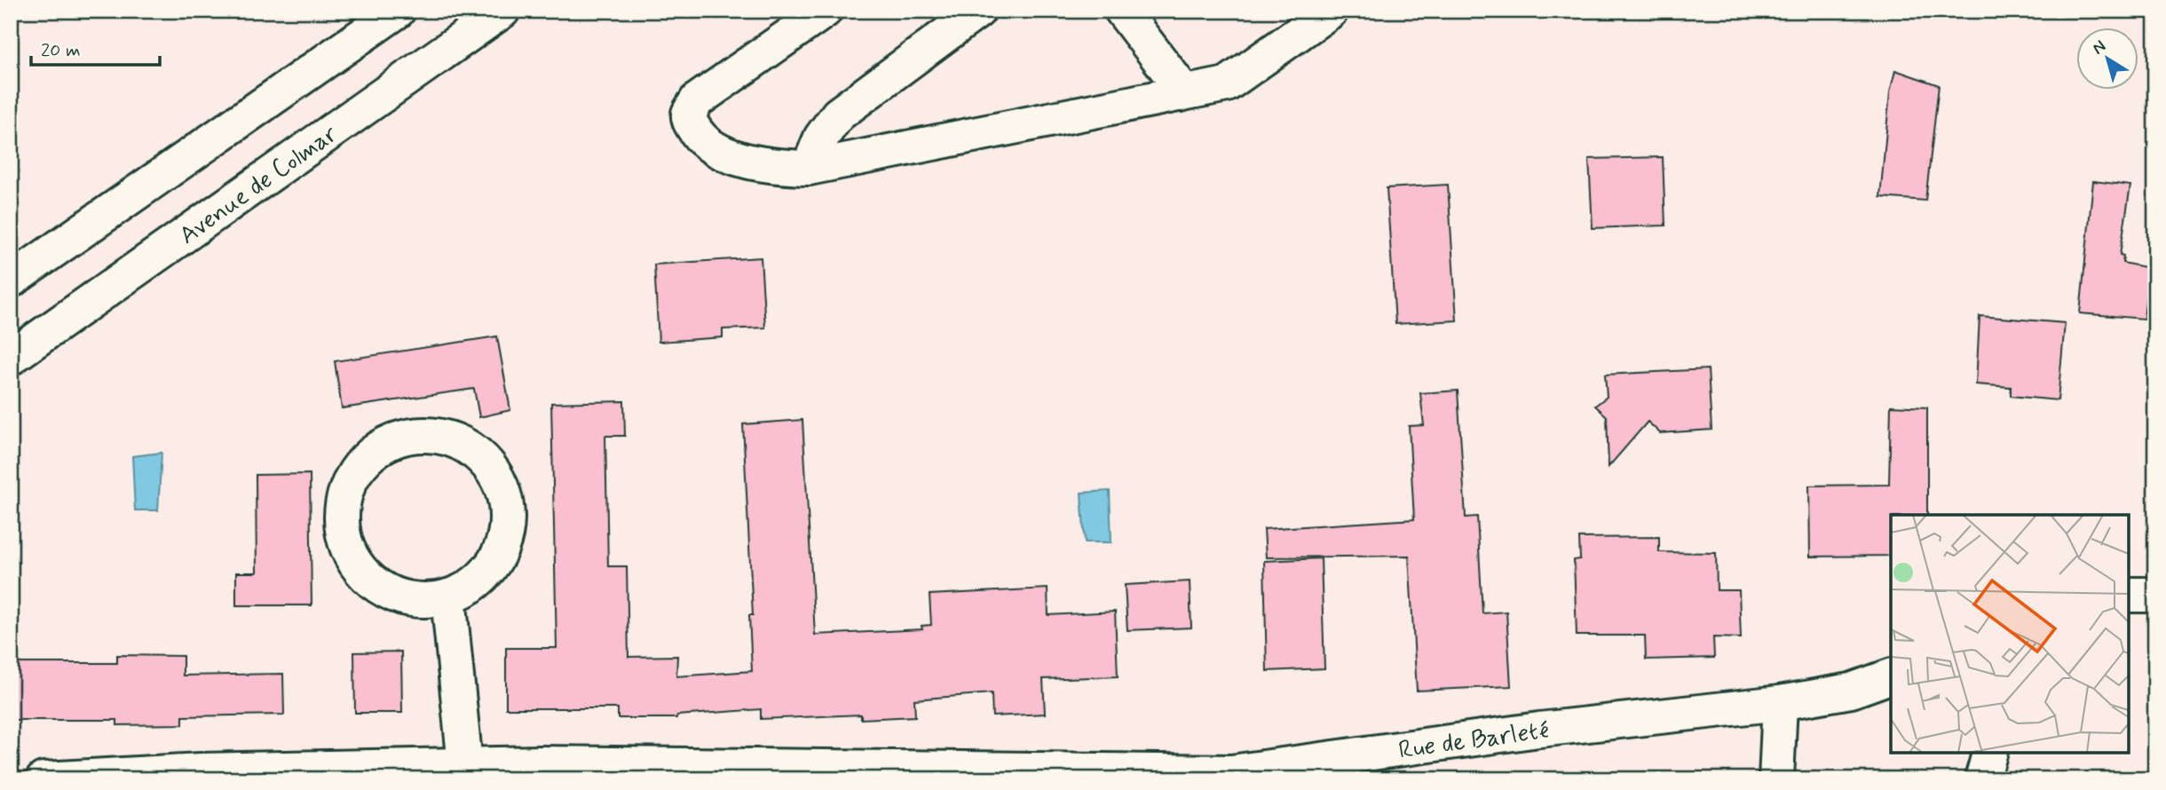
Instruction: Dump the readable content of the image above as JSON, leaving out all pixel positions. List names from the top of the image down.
{
  "streets": {
    "street": ["Avenue de Colmar", "Rue de Barleté"]
  },
  "scale_bar": "20 m",
  "north": "top left"
}
